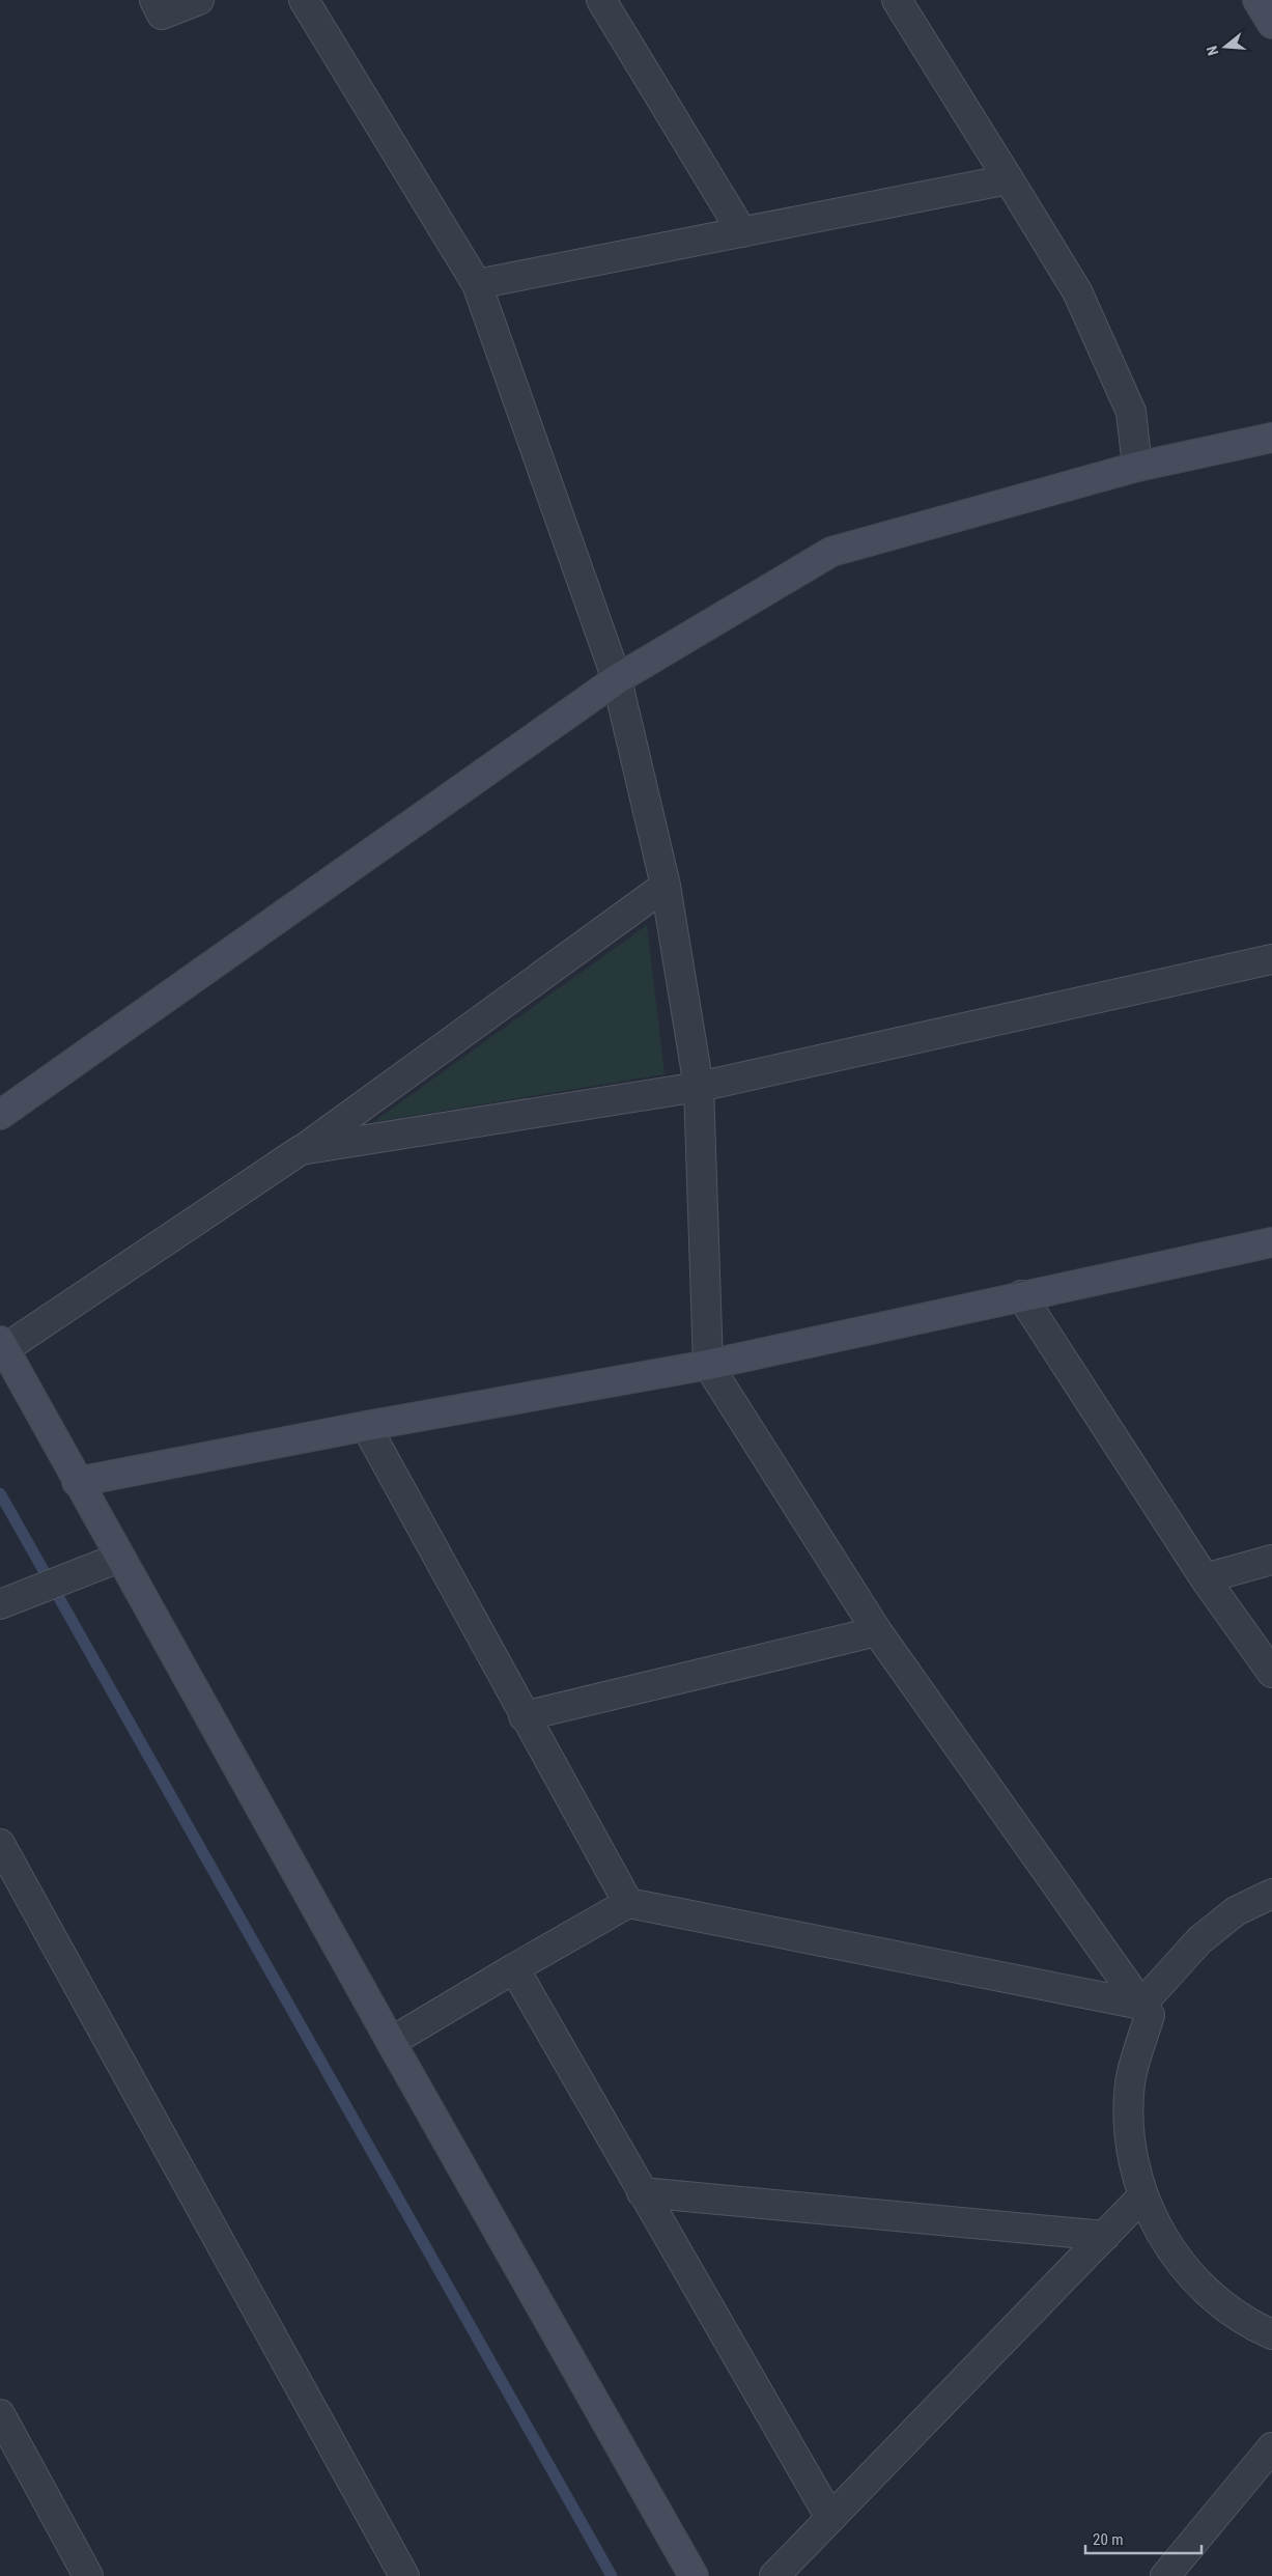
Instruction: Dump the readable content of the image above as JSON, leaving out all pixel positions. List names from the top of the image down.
{
  "scale_bar": "20 m",
  "north": "left"
}
